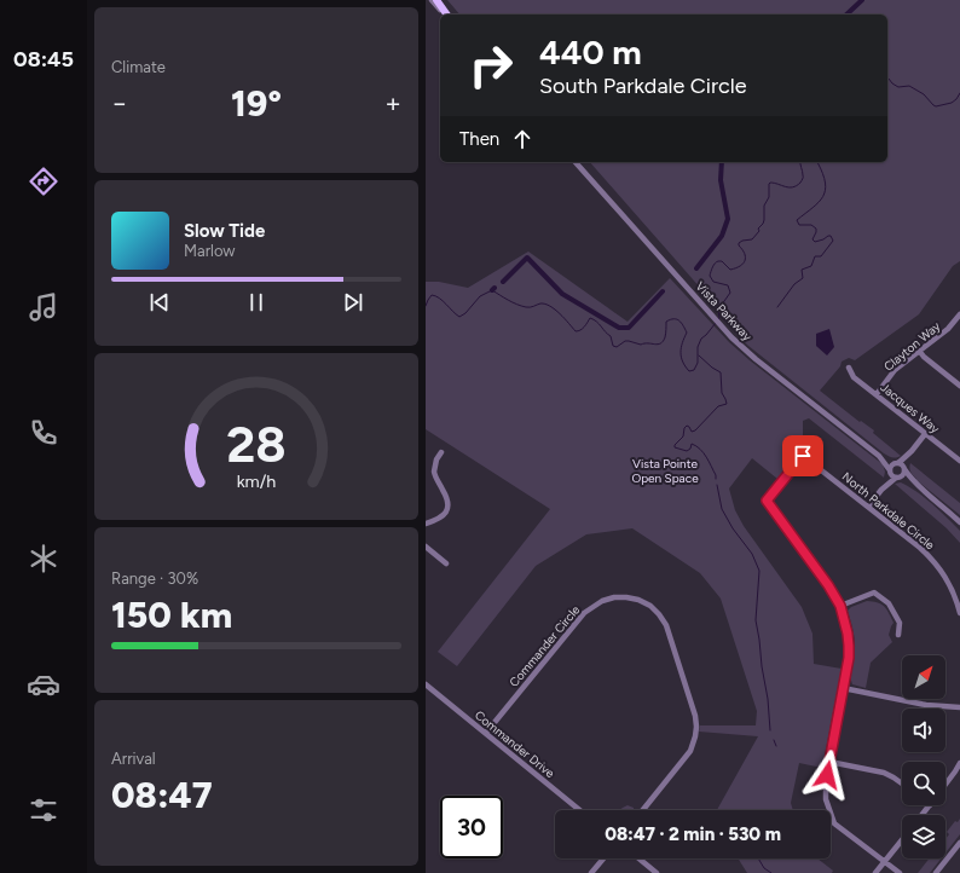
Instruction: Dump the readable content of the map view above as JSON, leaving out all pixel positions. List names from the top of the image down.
{
  "streets": {
    "street": [
      "Vista Parkway",
      "Clayton Way",
      "Jacques Way",
      "North Parkdale Circle",
      "Commander Circle",
      "Commander Drive"
    ]
  },
  "crossings": [
    ["Clayton Way", "Jacques Way"],
    ["Commander Circle", "Commander Drive"]
  ],
  "parks": ["Vista Pointe Open Space"],
  "north": "top right",
  "page": {
    "tabs": "08:45",
    "tile": [
      "Climate",
      ["Range · 30%", "150 km"],
      ["Arrival", "08:47"]
    ],
    "turn": ["440 m", "South Parkdale Circle"],
    "heat": ["−", "19°", "+"],
    "then": "Then",
    "song": ["Slow Tide", "Marlow"],
    "limit": "30",
    "trip": "08:47 · 2 min · 530 m",
    "gauge": ["28", "km/h"]
  }
}
